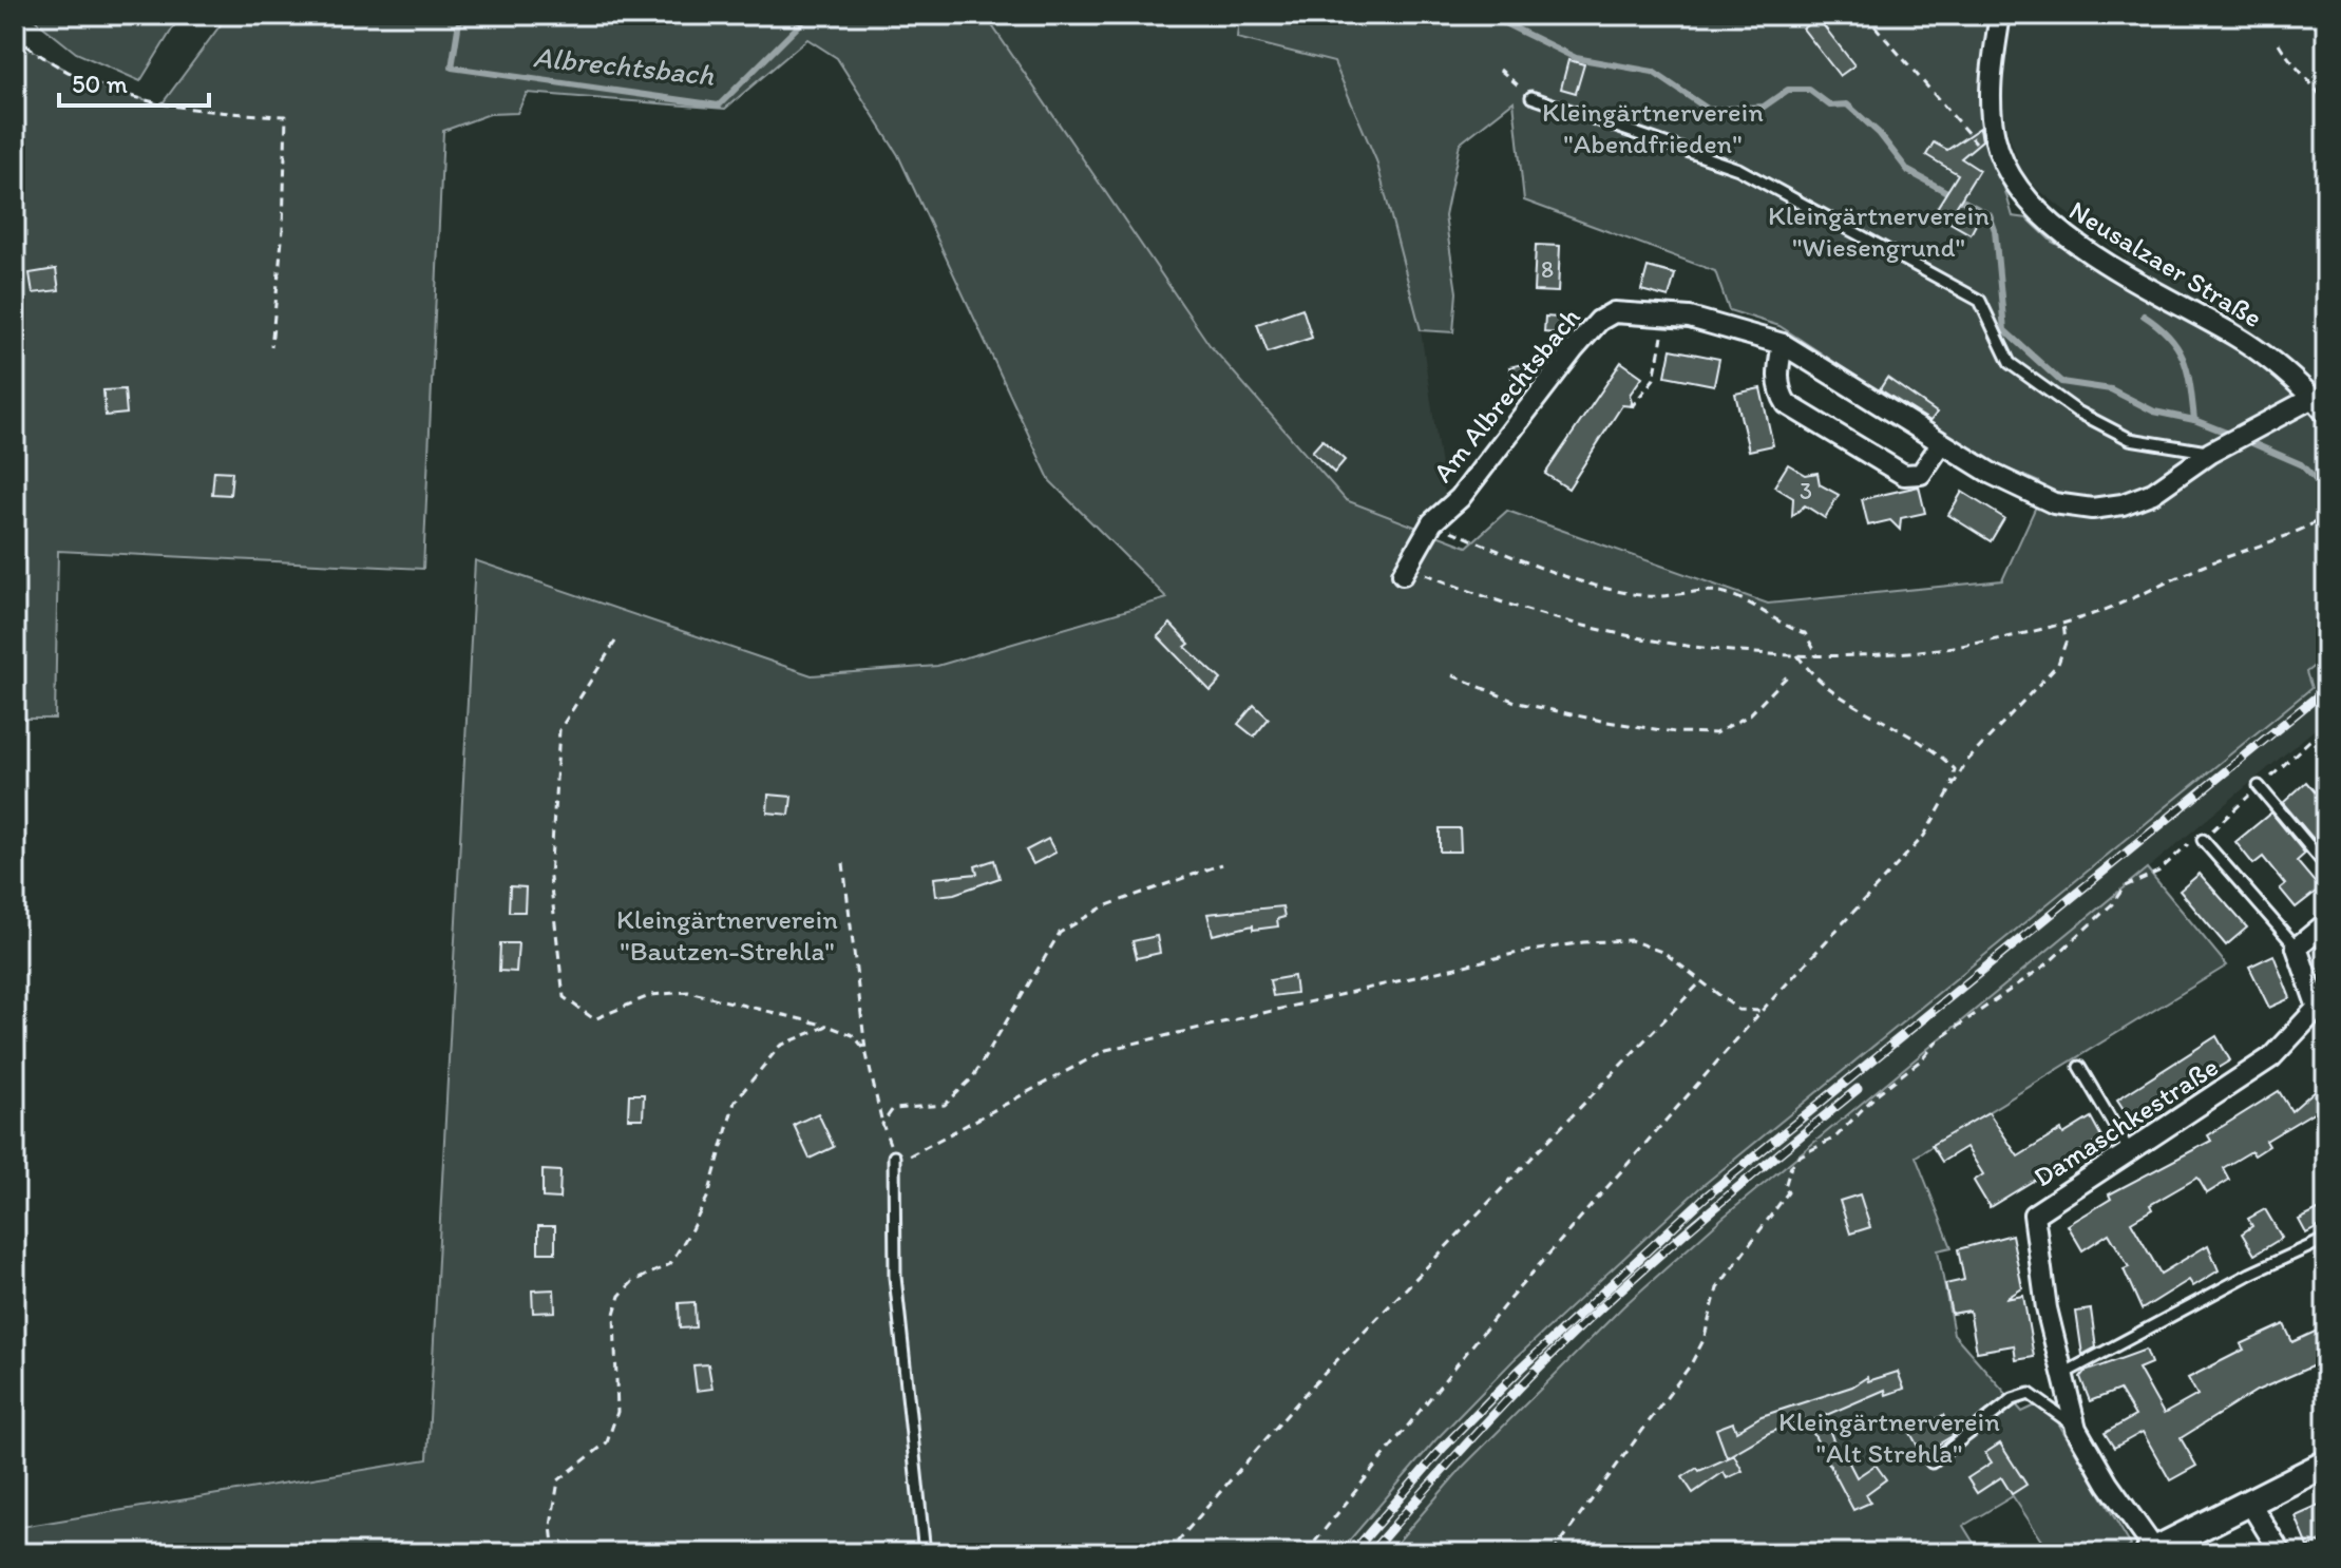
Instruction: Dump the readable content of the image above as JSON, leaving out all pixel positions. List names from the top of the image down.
{
  "streets": {
    "street": ["Neusalzaer Straße", "Am Albrechtsbach", "Damaschkestraße"]
  },
  "crossings": [
    ["Neusalzaer Straße", "Am Albrechtsbach"]
  ],
  "water": ["Albrechtsbach"],
  "parks": [
    "Kleingärtnerverein \"Abendfrieden\"",
    "Kleingärtnerverein \"Wiesengrund\"",
    "Kleingärtnerverein \"Bautzen-Strehla\"",
    "Kleingärtnerverein \"Alt Strehla\""
  ],
  "house_numbers": ["8", "3"],
  "scale_bar": "50 m"
}
